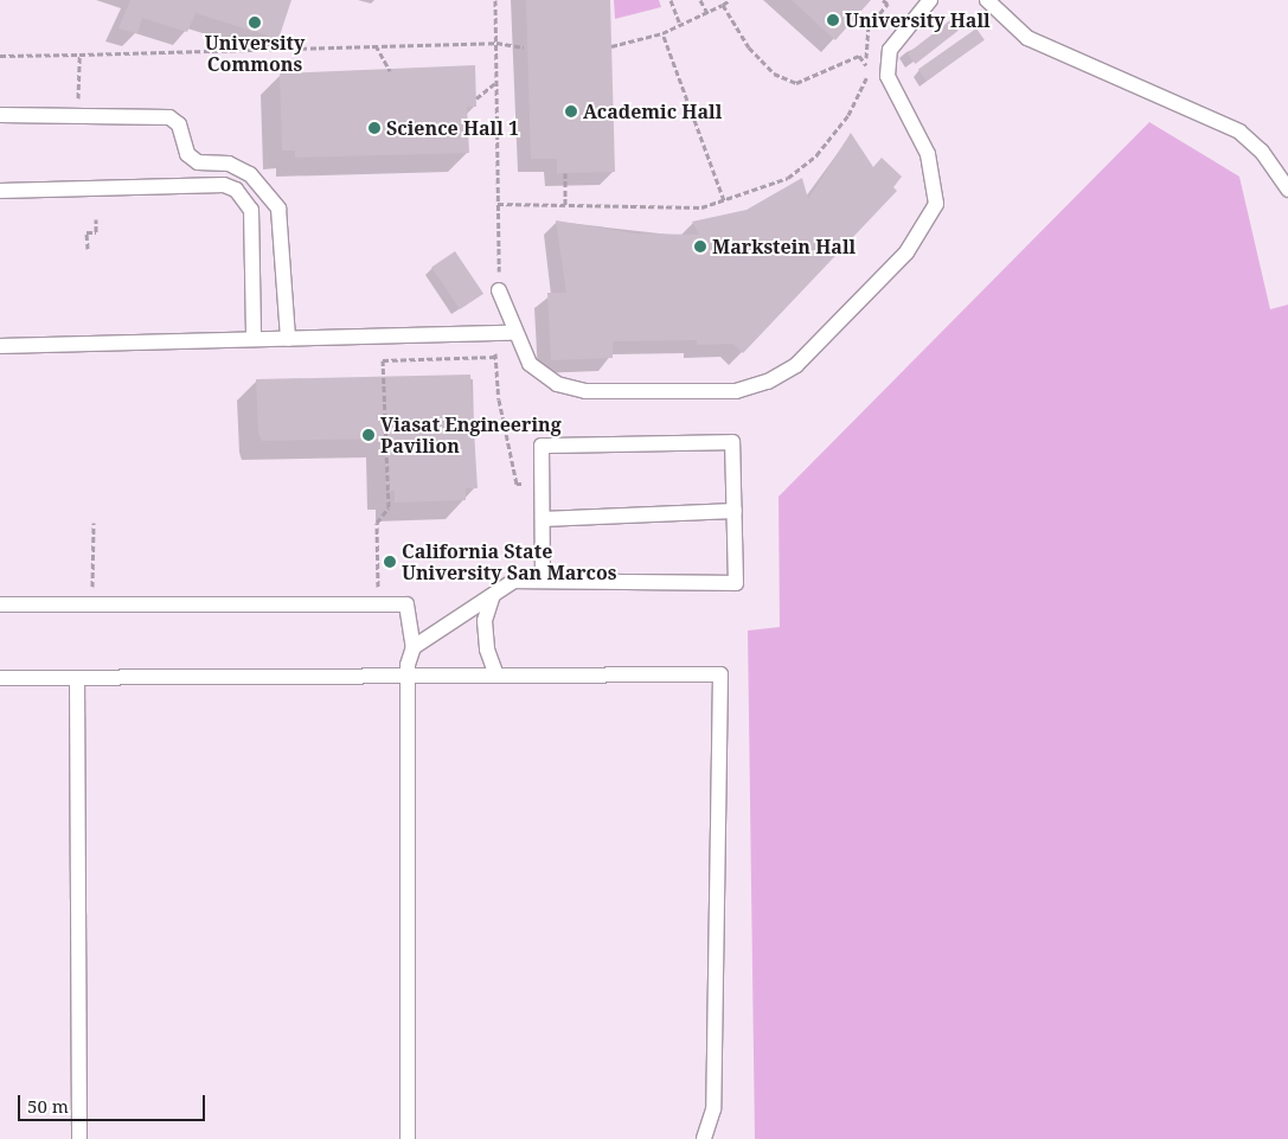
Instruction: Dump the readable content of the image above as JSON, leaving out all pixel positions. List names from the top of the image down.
{
  "places": [
    "University Hall",
    "University Commons",
    "Academic Hall",
    "Science Hall 1",
    "Markstein Hall",
    "Viasat Engineering Pavilion",
    "California State University San Marcos"
  ],
  "scale_bar": "50 m"
}
